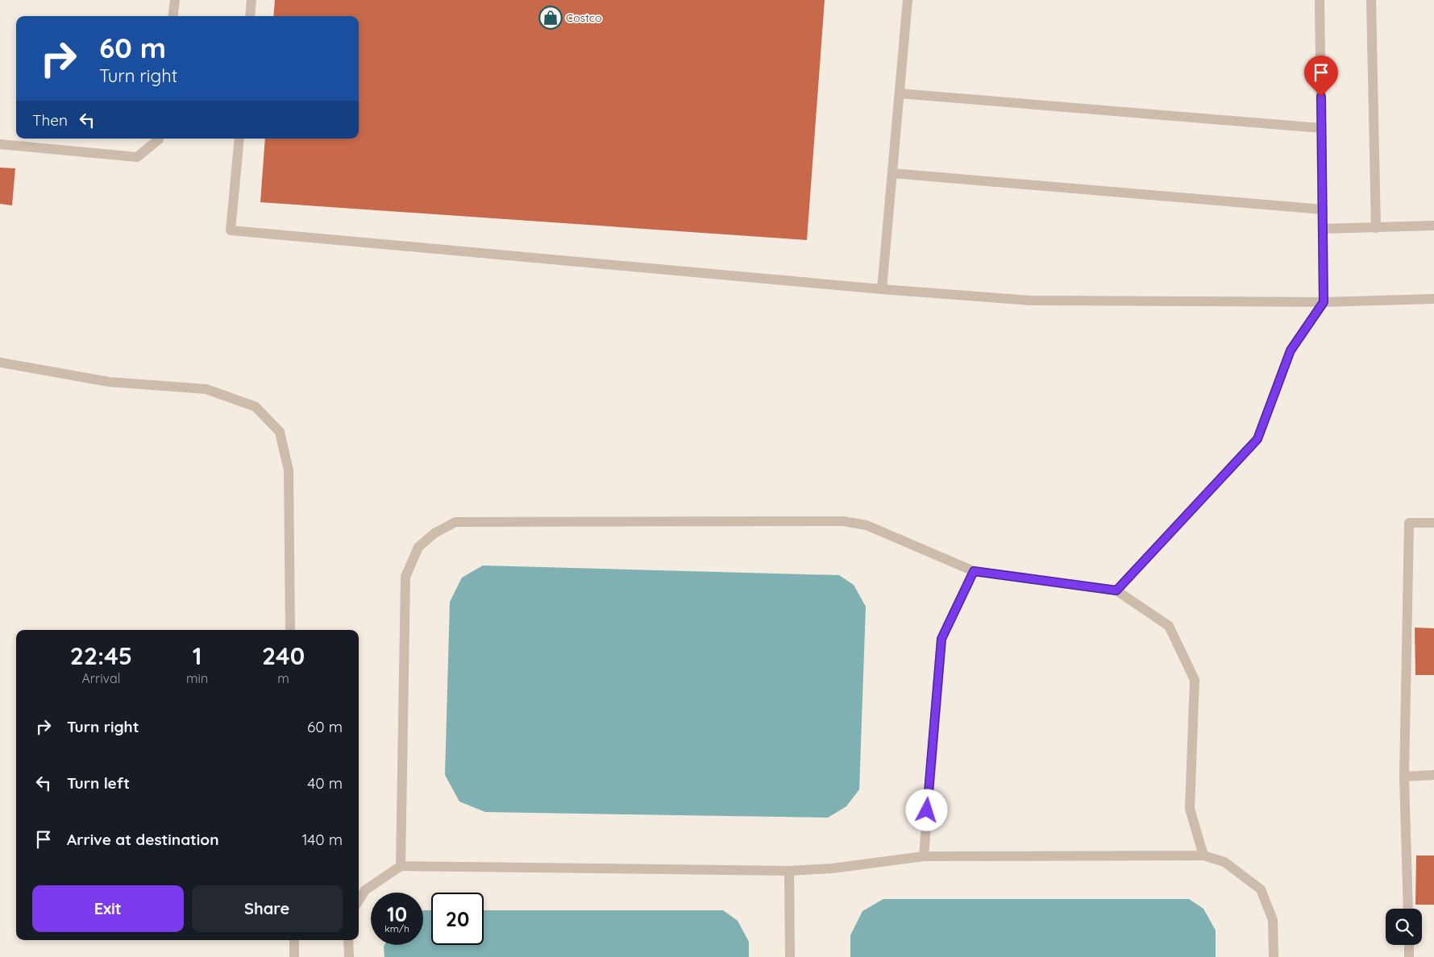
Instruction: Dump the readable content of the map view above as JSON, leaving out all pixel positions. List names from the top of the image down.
{
  "places": {
    "shop": ["Costco"]
  },
  "page": {
    "turn": ["60 m", "Turn right"],
    "then": "Then",
    "eta": [
      "22:45",
      "Arrival",
      "1",
      "min",
      "240",
      "m"
    ],
    "list": [
      {
        "name": "Turn right",
        "value": "60 m"
      },
      {
        "name": "Turn left",
        "value": "40 m"
      },
      {
        "name": "Arrive at destination",
        "value": "140 m"
      }
    ],
    "buttons": ["Exit", "Share"],
    "speed": "10 km/h",
    "limit": "20"
  }
}
